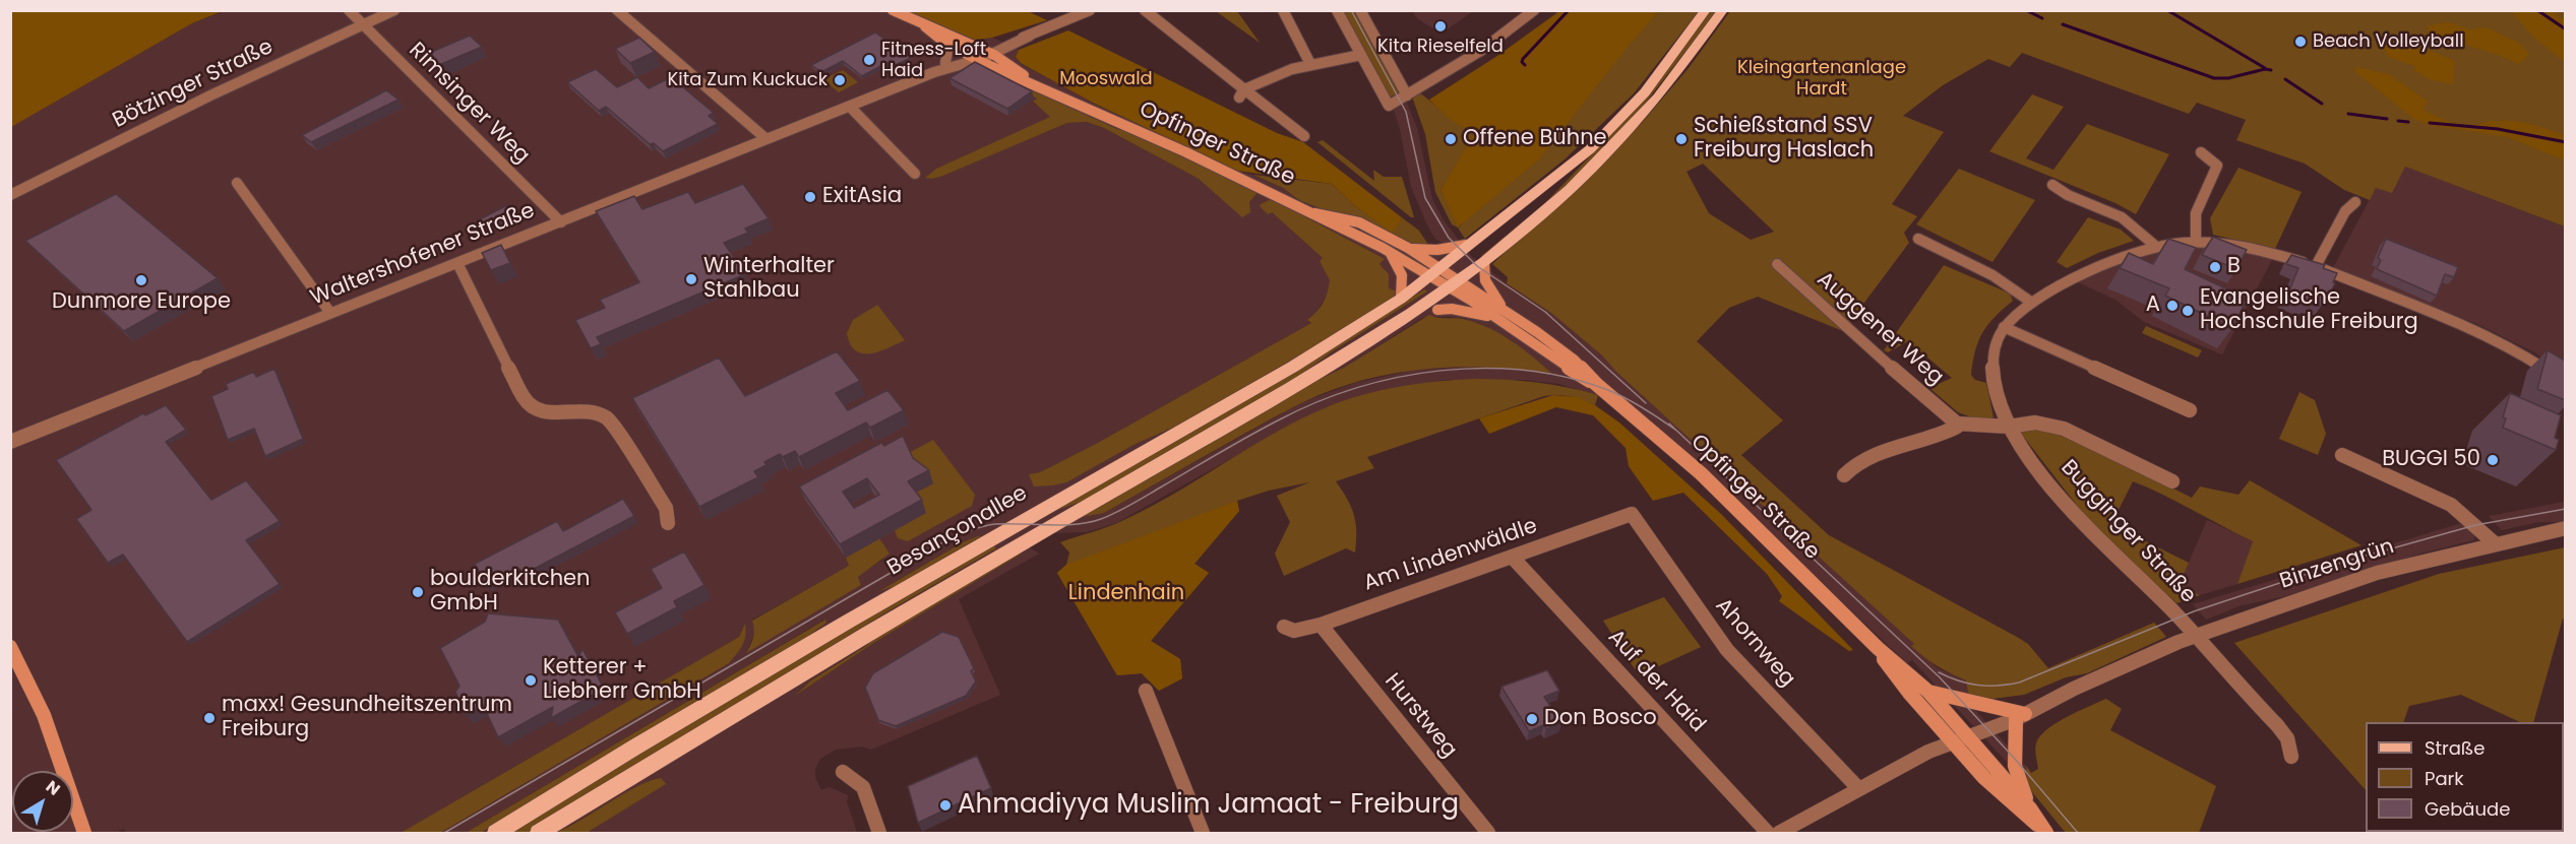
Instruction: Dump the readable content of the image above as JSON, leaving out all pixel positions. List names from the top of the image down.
{
  "streets": {
    "main road": ["Besançonallee"],
    "street": [
      "Bötzinger Straße",
      "Rimsinger Weg",
      "Opfinger Straße",
      "Waltershofener Straße",
      "Auggener Weg",
      "Bugginger Straße",
      "Am Lindenwäldle",
      "Binzengrün",
      "Ahornweg",
      "Auf der Haid",
      "Hurstweg"
    ]
  },
  "crossings": [
    ["Bötzinger Straße", "Rimsinger Weg"],
    ["Rimsinger Weg", "Waltershofener Straße"],
    ["Opfinger Straße", "Waltershofener Straße"],
    ["Opfinger Straße", "Besançonallee"],
    ["Opfinger Straße", "Binzengrün"],
    ["Bugginger Straße", "Binzengrün"],
    ["Am Lindenwäldle", "Ahornweg"],
    ["Am Lindenwäldle", "Auf der Haid"],
    ["Am Lindenwäldle", "Hurstweg"],
    ["Binzengrün", "Ahornweg"]
  ],
  "parks": ["Kleingartenanlage Hardt", "Mooswald", "Lindenhain"],
  "places": [
    "Kita Rieselfeld",
    "Beach Volleyball",
    "Fitness-Loft Haid",
    "Kita Zum Kuckuck",
    "Offene Bühne",
    "Schießstand SSV Freiburg Haslach",
    "ExitAsia",
    "B",
    "Winterhalter Stahlbau",
    "Dunmore Europe",
    "A",
    "Evangelische Hochschule Freiburg",
    "BUGGI 50",
    "boulderkitchen GmbH",
    "Ketterer + Liebherr GmbH",
    "maxx! Gesundheitszentrum Freiburg",
    "Don Bosco",
    "Ahmadiyya Muslim Jamaat - Freiburg"
  ],
  "legend": ["Straße", "Park", "Gebäude"],
  "north": "top right"
}
